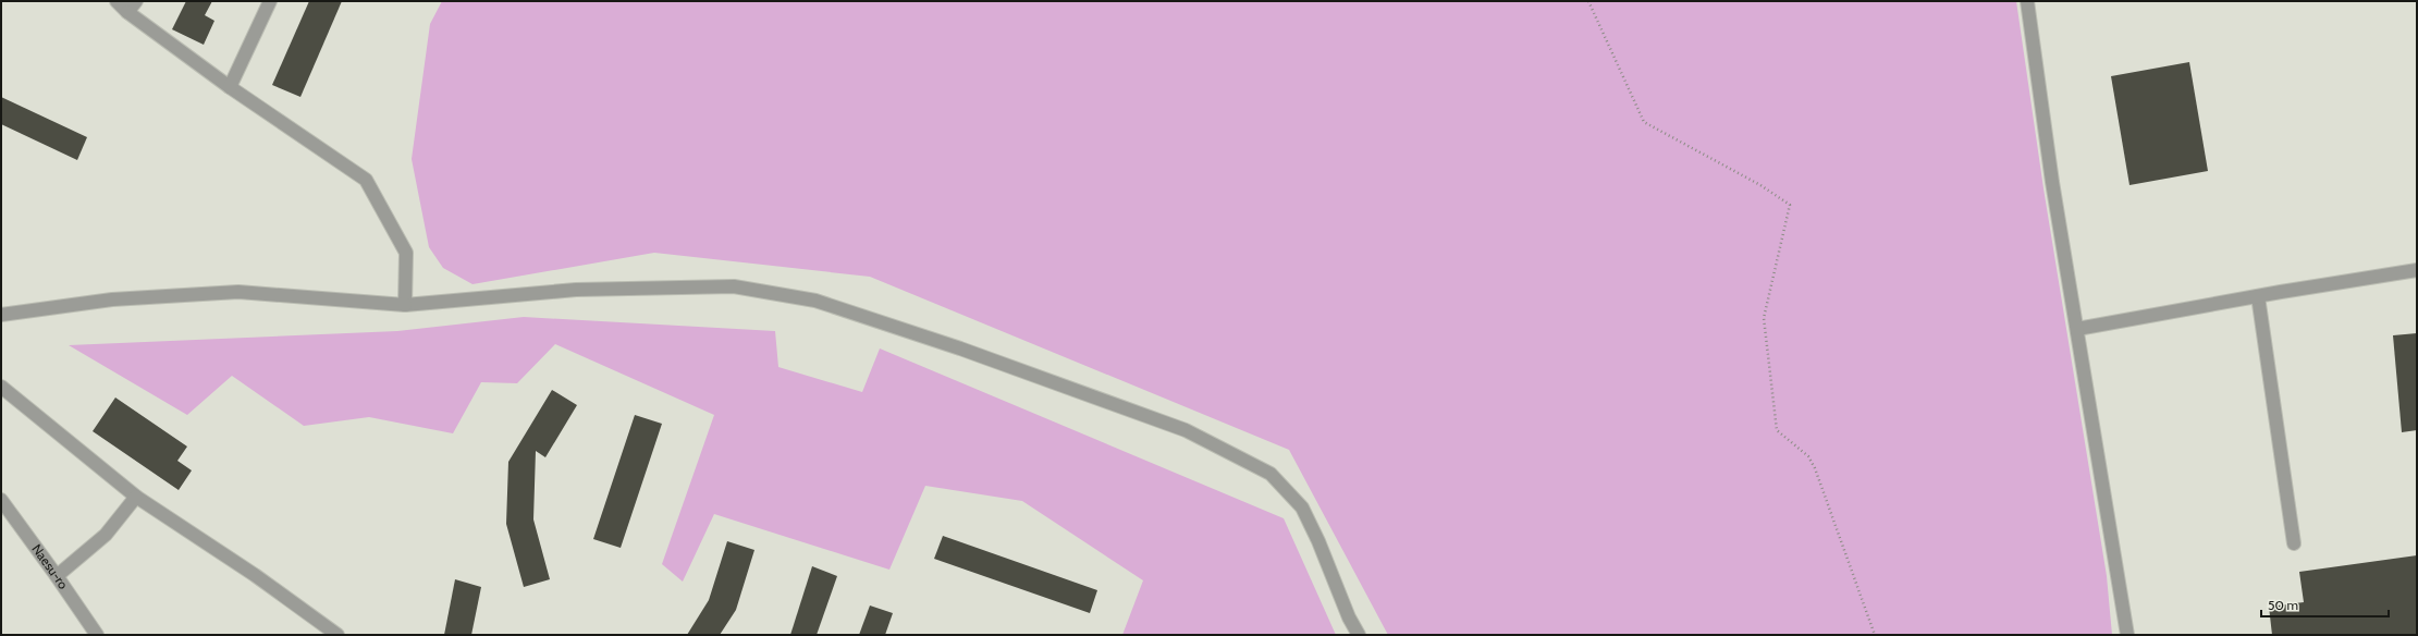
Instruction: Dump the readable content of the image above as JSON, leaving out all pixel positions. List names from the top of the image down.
{
  "streets": {
    "street": ["Naesu-ro"]
  },
  "scale_bar": "50 m"
}
